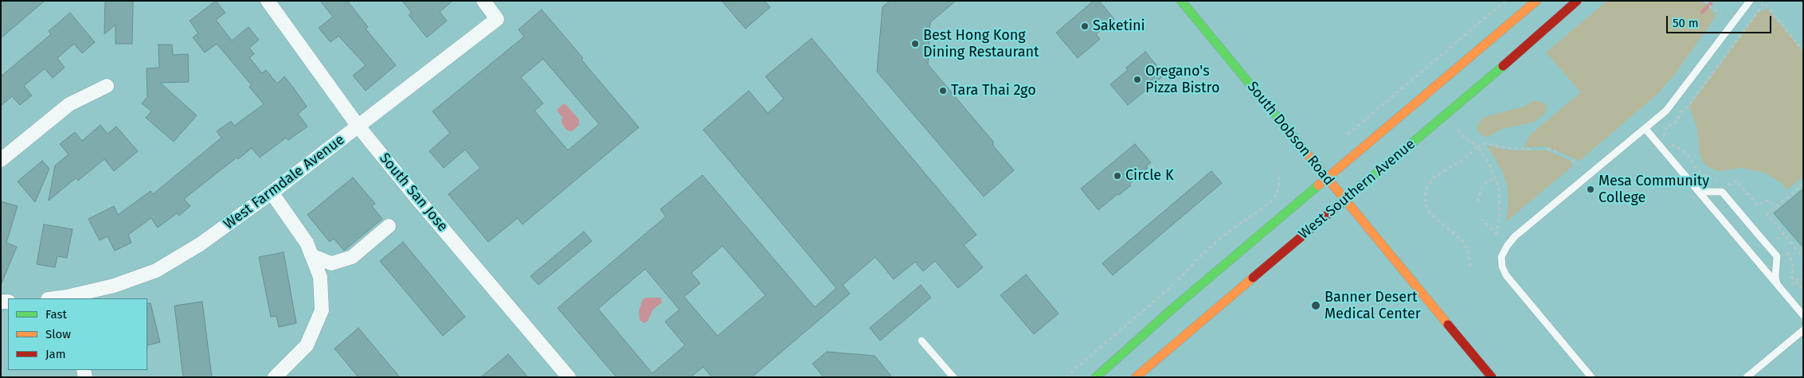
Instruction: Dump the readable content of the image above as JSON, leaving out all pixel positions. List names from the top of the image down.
{
  "streets": {
    "main road": ["South Dobson Road", "West Southern Avenue"],
    "street": ["West Farmdale Avenue", "South San Jose"]
  },
  "crossings": [
    ["South Dobson Road", "West Southern Avenue"],
    ["West Farmdale Avenue", "South San Jose"]
  ],
  "places": [
    "Saketini",
    "Best Hong Kong Dining Restaurant",
    "Oregano's Pizza Bistro",
    "Tara Thai 2go",
    "Circle K",
    "Mesa Community College",
    "Banner Desert Medical Center"
  ],
  "legend": ["Fast", "Slow", "Jam"],
  "scale_bar": "50 m"
}
